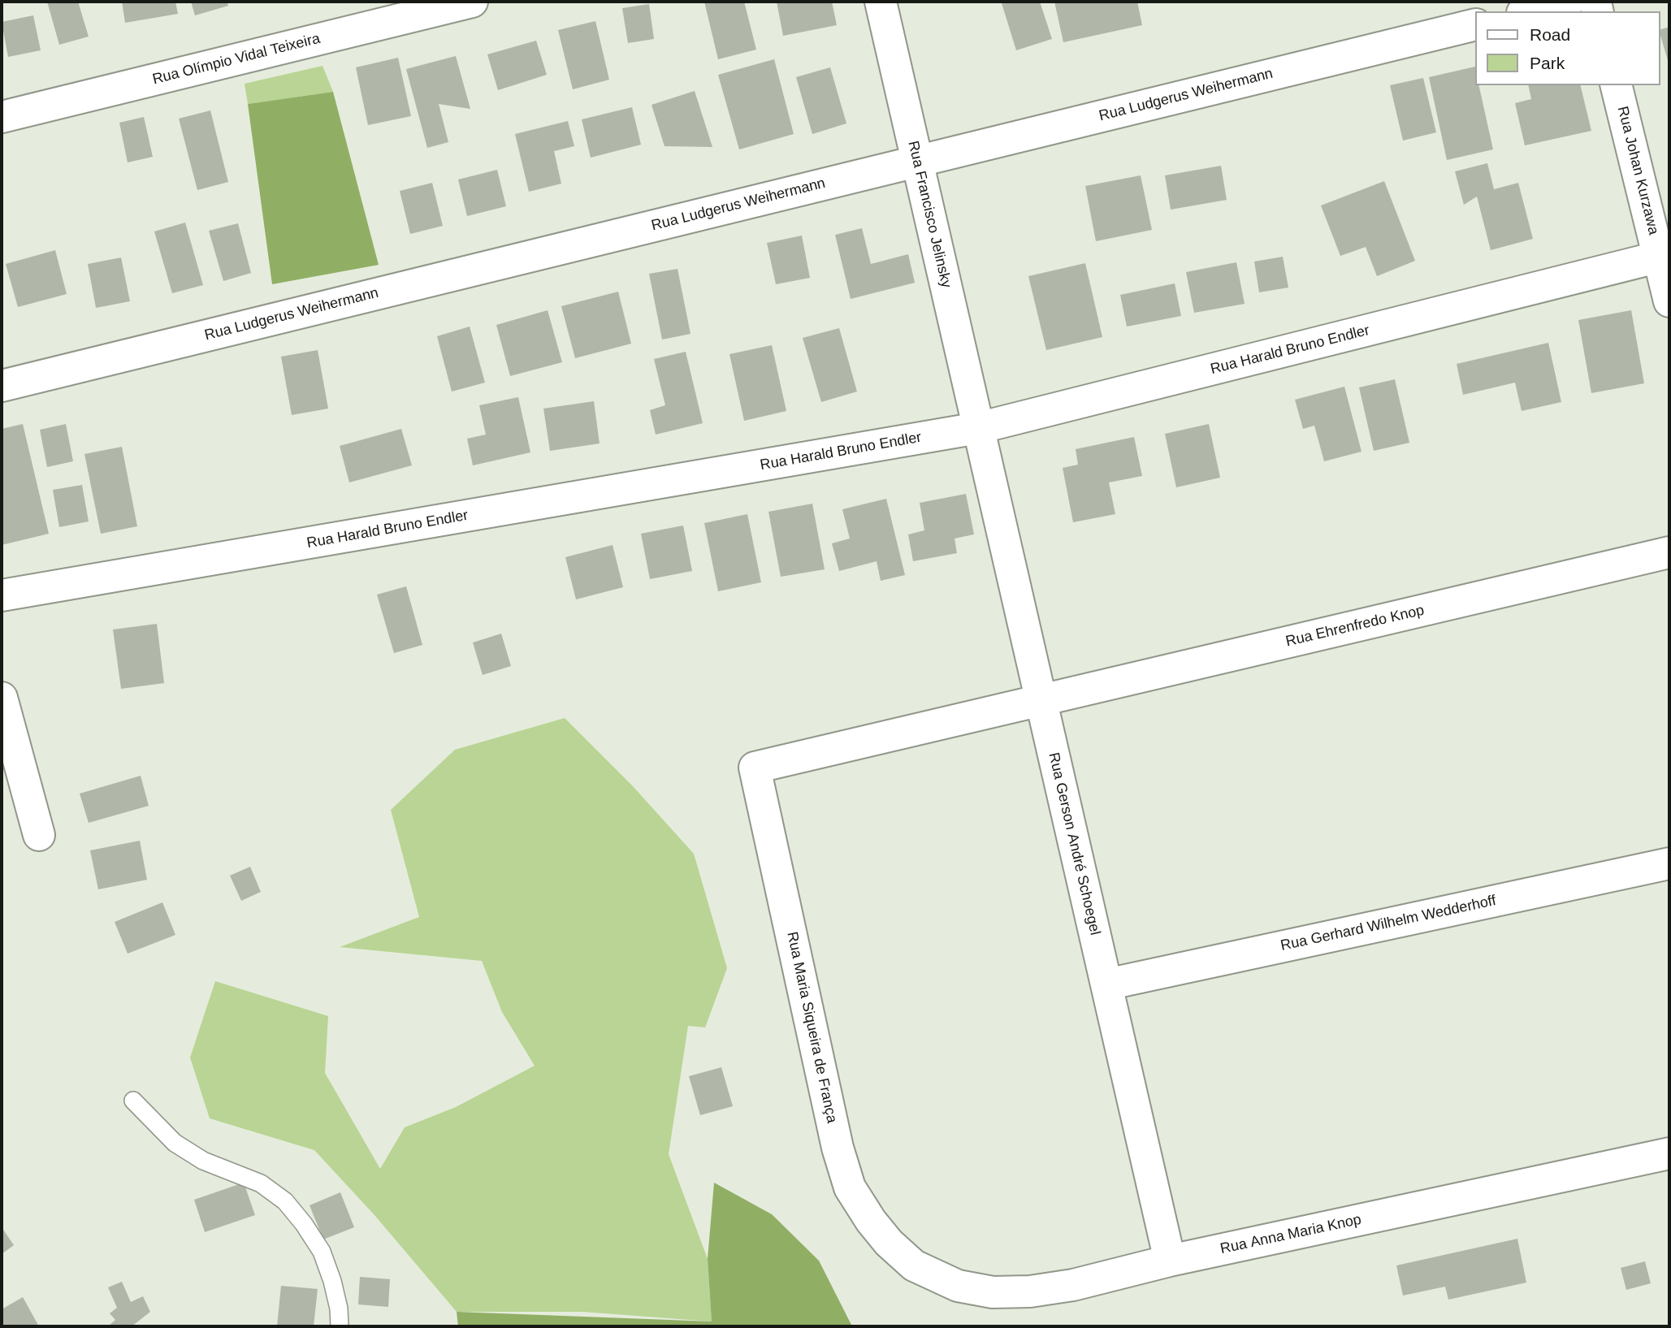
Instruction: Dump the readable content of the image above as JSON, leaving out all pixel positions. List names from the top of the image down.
{
  "streets": {
    "street": [
      "Rua Olímpio Vidal Teixeira",
      "Rua Ludgerus Weihermann",
      "Rua Johan Kurzawa",
      "Rua Francisco Jelinsky",
      "Rua Harald Bruno Endler",
      "Rua Ehrenfredo Knop",
      "Rua Gerson André Schoegel",
      "Rua Gerhard Wilhelm Wedderhoff",
      "Rua Maria Siqueira de França",
      "Rua Anna Maria Knop"
    ]
  },
  "crossings": [
    ["Rua Ludgerus Weihermann", "Rua Francisco Jelinsky"],
    ["Rua Johan Kurzawa", "Rua Harald Bruno Endler"],
    ["Rua Francisco Jelinsky", "Rua Harald Bruno Endler"],
    ["Rua Francisco Jelinsky", "Rua Gerson André Schoegel"],
    ["Rua Harald Bruno Endler", "Rua Gerson André Schoegel"],
    ["Rua Ehrenfredo Knop", "Rua Gerson André Schoegel"],
    ["Rua Ehrenfredo Knop", "Rua Maria Siqueira de França"],
    ["Rua Gerson André Schoegel", "Rua Gerhard Wilhelm Wedderhoff"],
    ["Rua Gerson André Schoegel", "Rua Anna Maria Knop"],
    ["Rua Maria Siqueira de França", "Rua Anna Maria Knop"]
  ],
  "legend": ["Road", "Park"]
}
